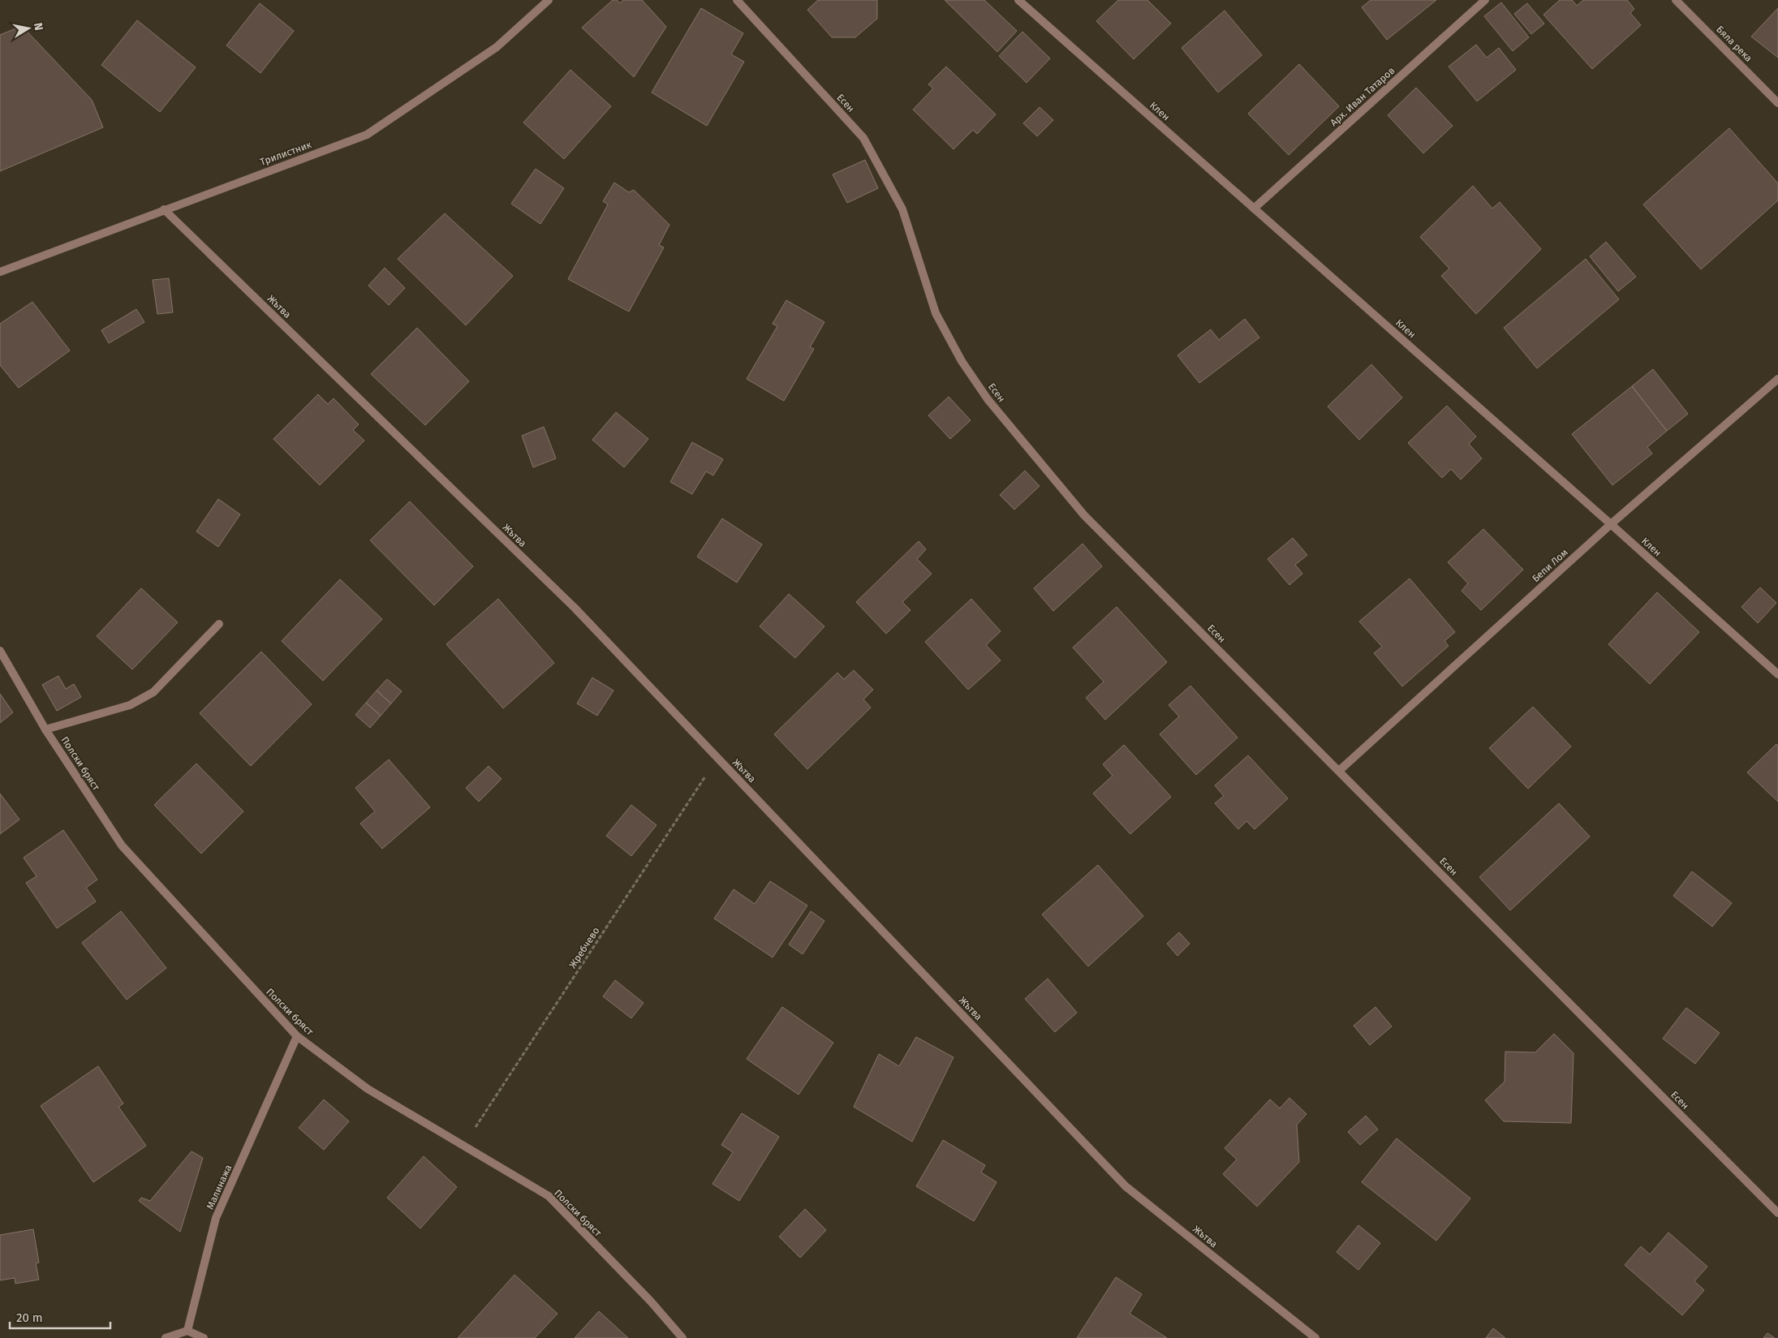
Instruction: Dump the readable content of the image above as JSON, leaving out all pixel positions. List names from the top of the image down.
{
  "streets": {
    "street": [
      "Бяла река",
      "Арх. Иван Татаров",
      "Есен",
      "Клен",
      "Трилистник",
      "Жътва",
      "Бепи Лом",
      "Полски бряст",
      "Малинажа"
    ],
    "path": ["Жребчево"]
  },
  "crossings": [
    ["Арх. Иван Татаров", "Клен"],
    ["Есен", "Бепи Лом"],
    ["Клен", "Бепи Лом"],
    ["Трилистник", "Жътва"],
    ["Жътва", "Жребчево"],
    ["Полски бряст", "Жребчево"],
    ["Полски бряст", "Малинажа"]
  ],
  "scale_bar": "20 m",
  "north": "right"
}
